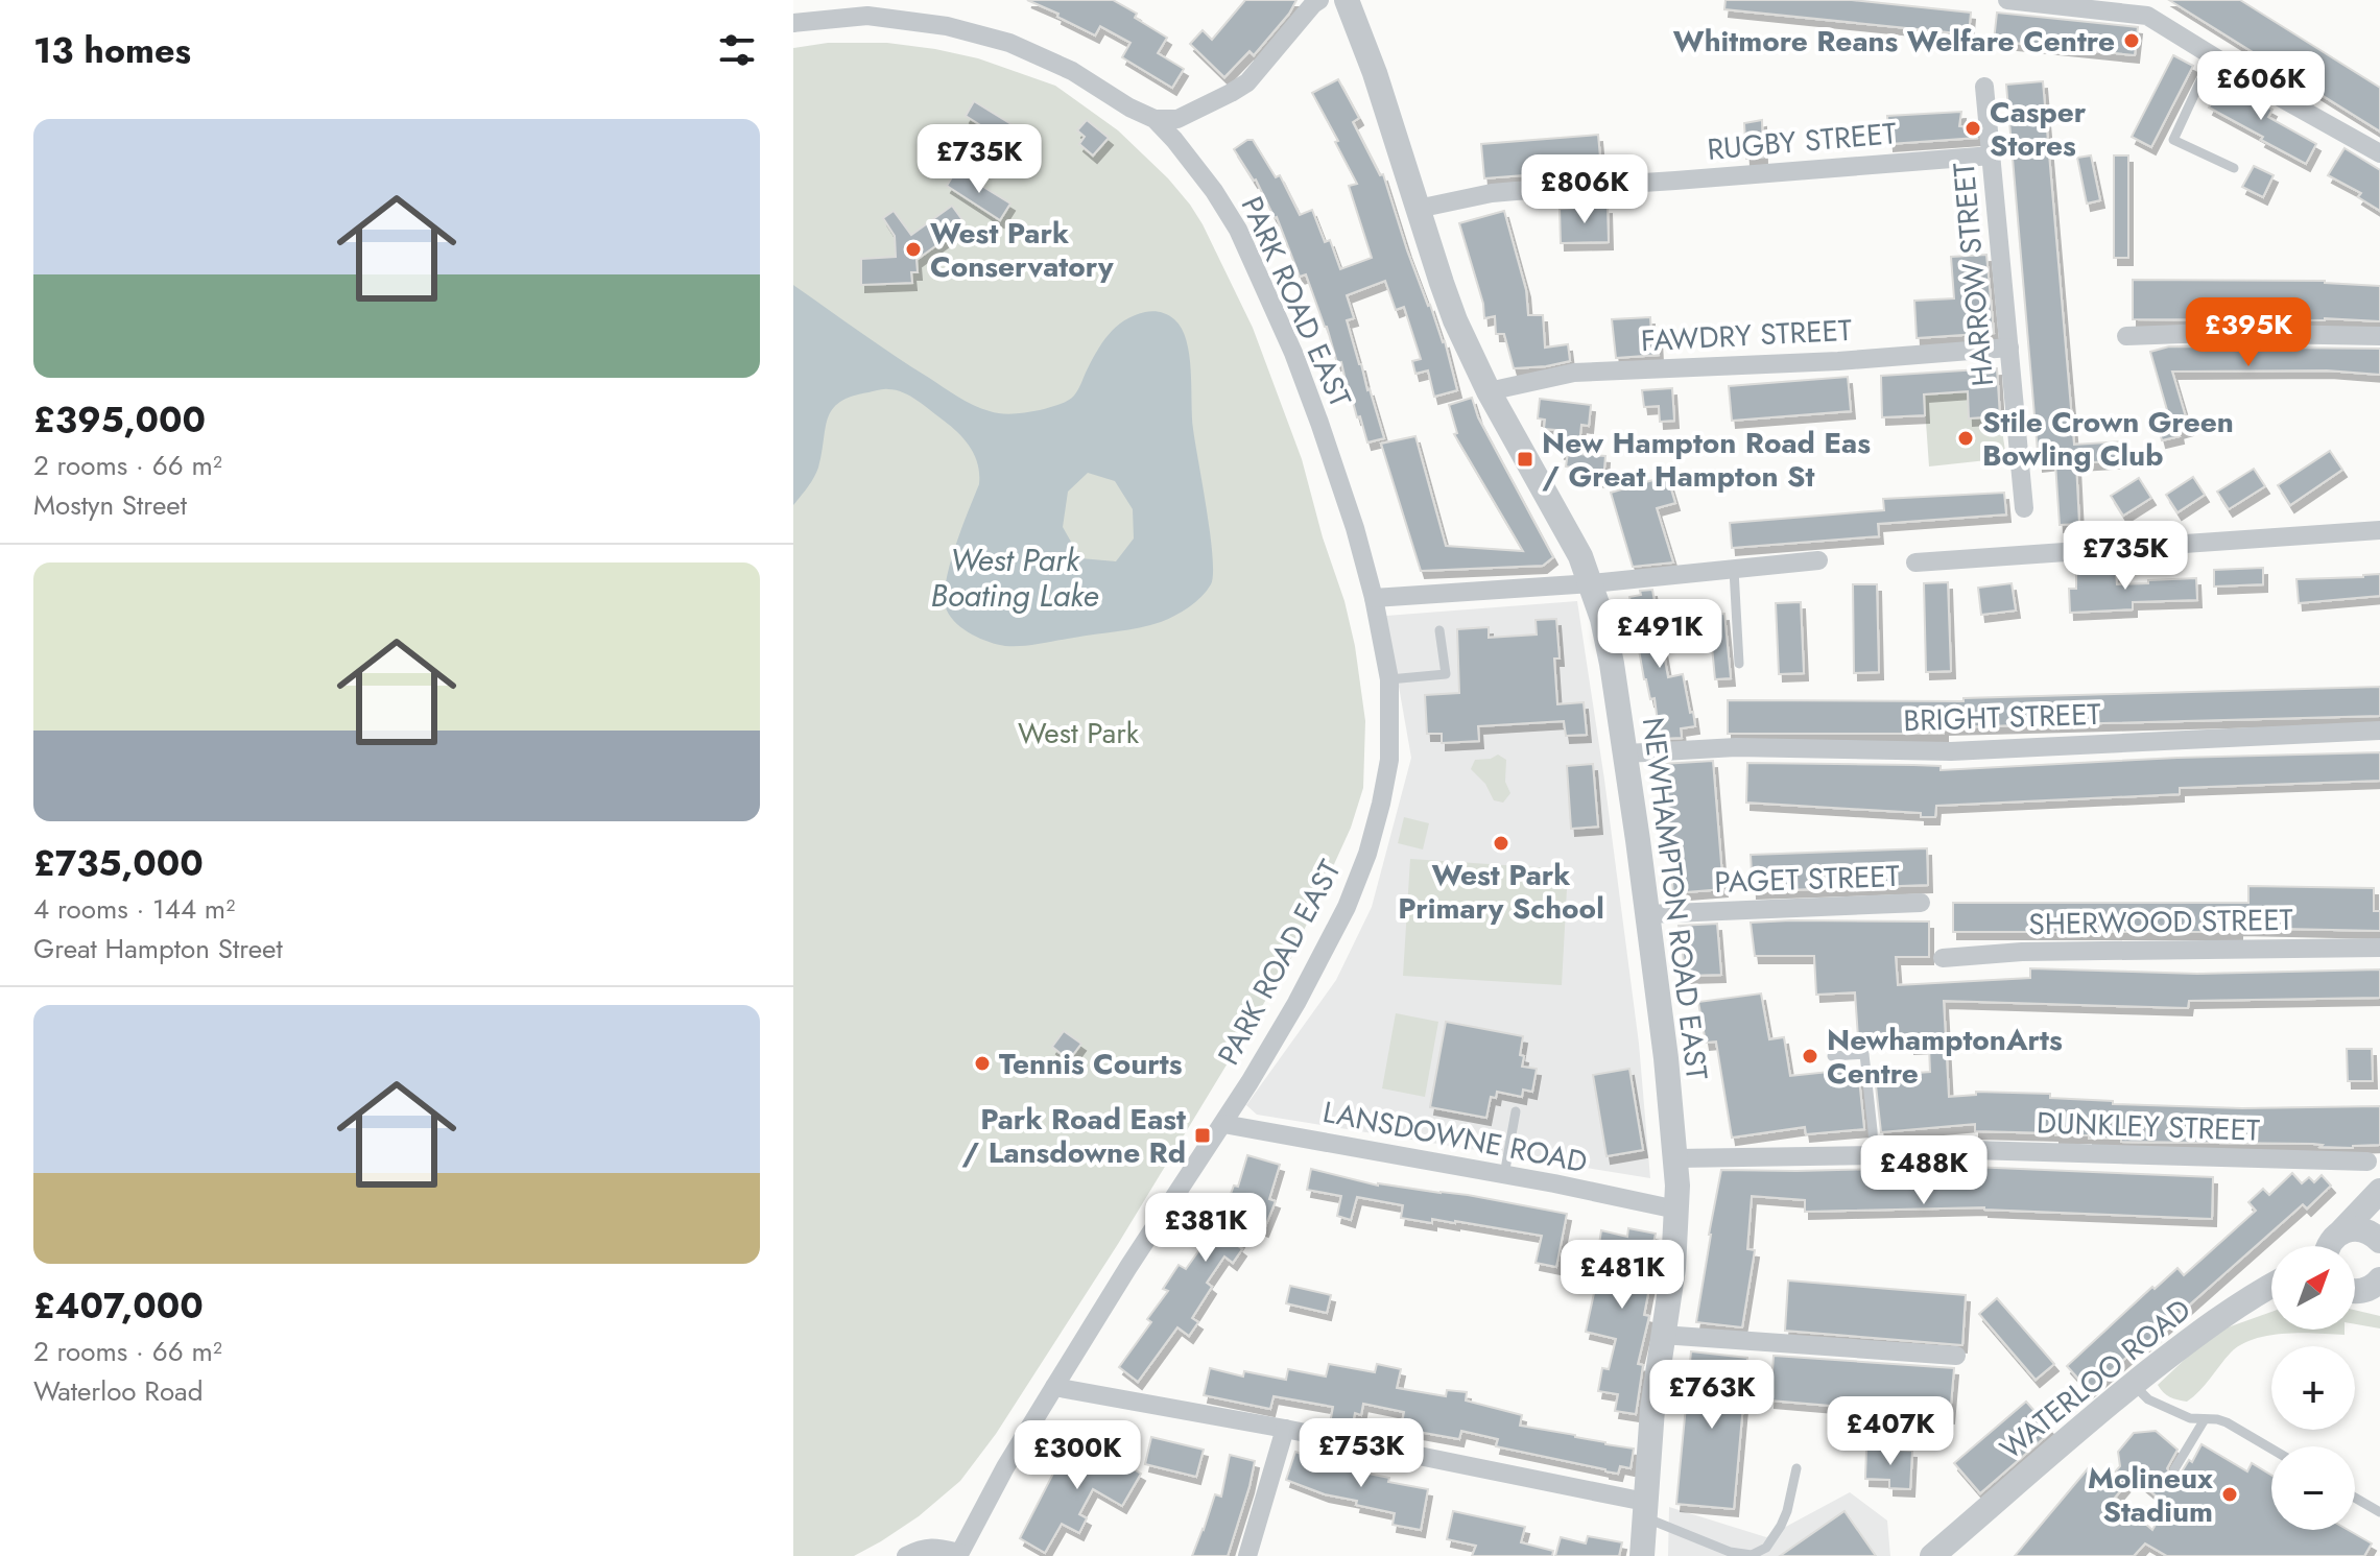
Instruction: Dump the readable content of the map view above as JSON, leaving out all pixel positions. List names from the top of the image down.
{
  "streets": {
    "street": [
      "RUGBY STREET",
      "HARROW STREET",
      "PARK ROAD EAST",
      "FAWDRY STREET",
      "BRIGHT STREET",
      "PAGET STREET",
      "NEWHAMPTON ROAD EAST",
      "SHERWOOD STREET",
      "DUNKLEY STREET",
      "LANSDOWNE ROAD",
      "WATERLOO ROAD"
    ]
  },
  "crossings": [
    ["RUGBY STREET", "HARROW STREET"],
    ["RUGBY STREET", "NEWHAMPTON ROAD EAST"],
    ["HARROW STREET", "FAWDRY STREET"],
    ["PARK ROAD EAST", "LANSDOWNE ROAD"],
    ["FAWDRY STREET", "NEWHAMPTON ROAD EAST"],
    ["BRIGHT STREET", "NEWHAMPTON ROAD EAST"],
    ["PAGET STREET", "NEWHAMPTON ROAD EAST"],
    ["NEWHAMPTON ROAD EAST", "DUNKLEY STREET"],
    ["NEWHAMPTON ROAD EAST", "LANSDOWNE ROAD"]
  ],
  "water": ["West Park Boating Lake"],
  "parks": ["West Park"],
  "places": {
    "other": [
      "Whitmore Reans Welfare Centre",
      "Casper Stores",
      "West Park Conservatory",
      "Stile Crown Green Bowling Club",
      "West Park Primary School",
      "NewhamptonArts Centre",
      "Tennis Courts",
      "Molineux Stadium"
    ],
    "transit": ["New Hampton Road Eas / Great Hampton St", "Park Road East / Lansdowne Rd"]
  },
  "north": "top right",
  "page": {
    "heading": "13 homes",
    "price": [
      "£606K",
      "£735K",
      "£806K",
      "£395K",
      "£735K",
      "£491K",
      "£488K",
      "£381K",
      "£481K",
      "£763K",
      "£407K",
      "£753K",
      "£300K"
    ],
    "list": [
      {
        "name": "£395,000",
        "note": "2 rooms · 66 m² · Mostyn Street"
      },
      {
        "name": "£735,000",
        "note": "4 rooms · 144 m² · Great Hampton Street"
      },
      {
        "name": "£407,000",
        "note": "2 rooms · 66 m² · Waterloo Road"
      }
    ],
    "map_buttons": ["+", "−"]
  }
}
